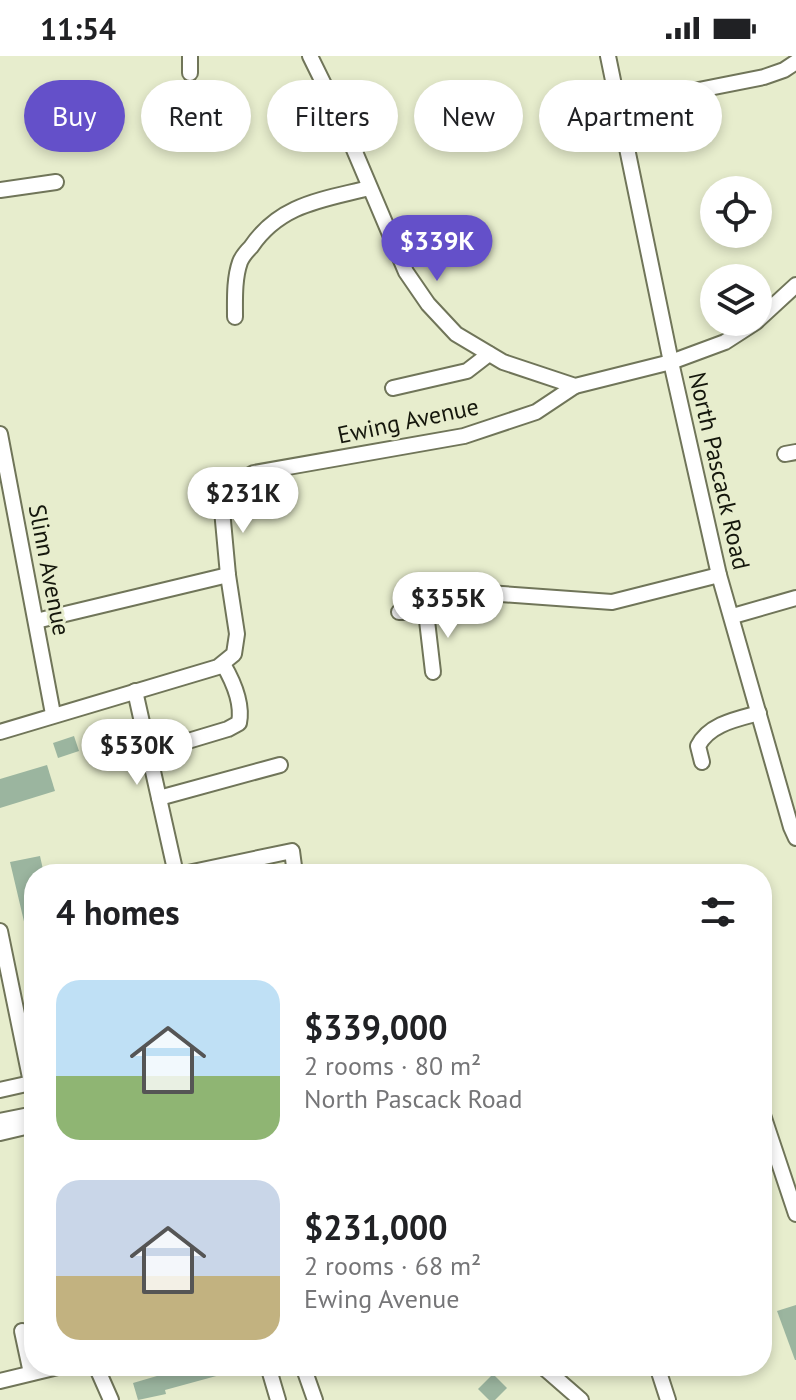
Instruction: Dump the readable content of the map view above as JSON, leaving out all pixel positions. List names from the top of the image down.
{
  "streets": {
    "street": ["Ewing Avenue", "North Pascack Road", "Slinn Avenue"]
  },
  "crossings": [
    ["Ewing Avenue", "North Pascack Road"]
  ],
  "page": {
    "status": "11:54",
    "chip": [
      "Buy",
      "Rent",
      "Filters",
      "New",
      "Apartment"
    ],
    "price": [
      "$339K",
      "$231K",
      "$355K",
      "$530K"
    ],
    "heading": "4 homes",
    "list": [
      {
        "name": "$339,000",
        "note": "2 rooms · 80 m² · North Pascack Road"
      },
      {
        "name": "$231,000",
        "note": "2 rooms · 68 m² · Ewing Avenue"
      }
    ]
  }
}
